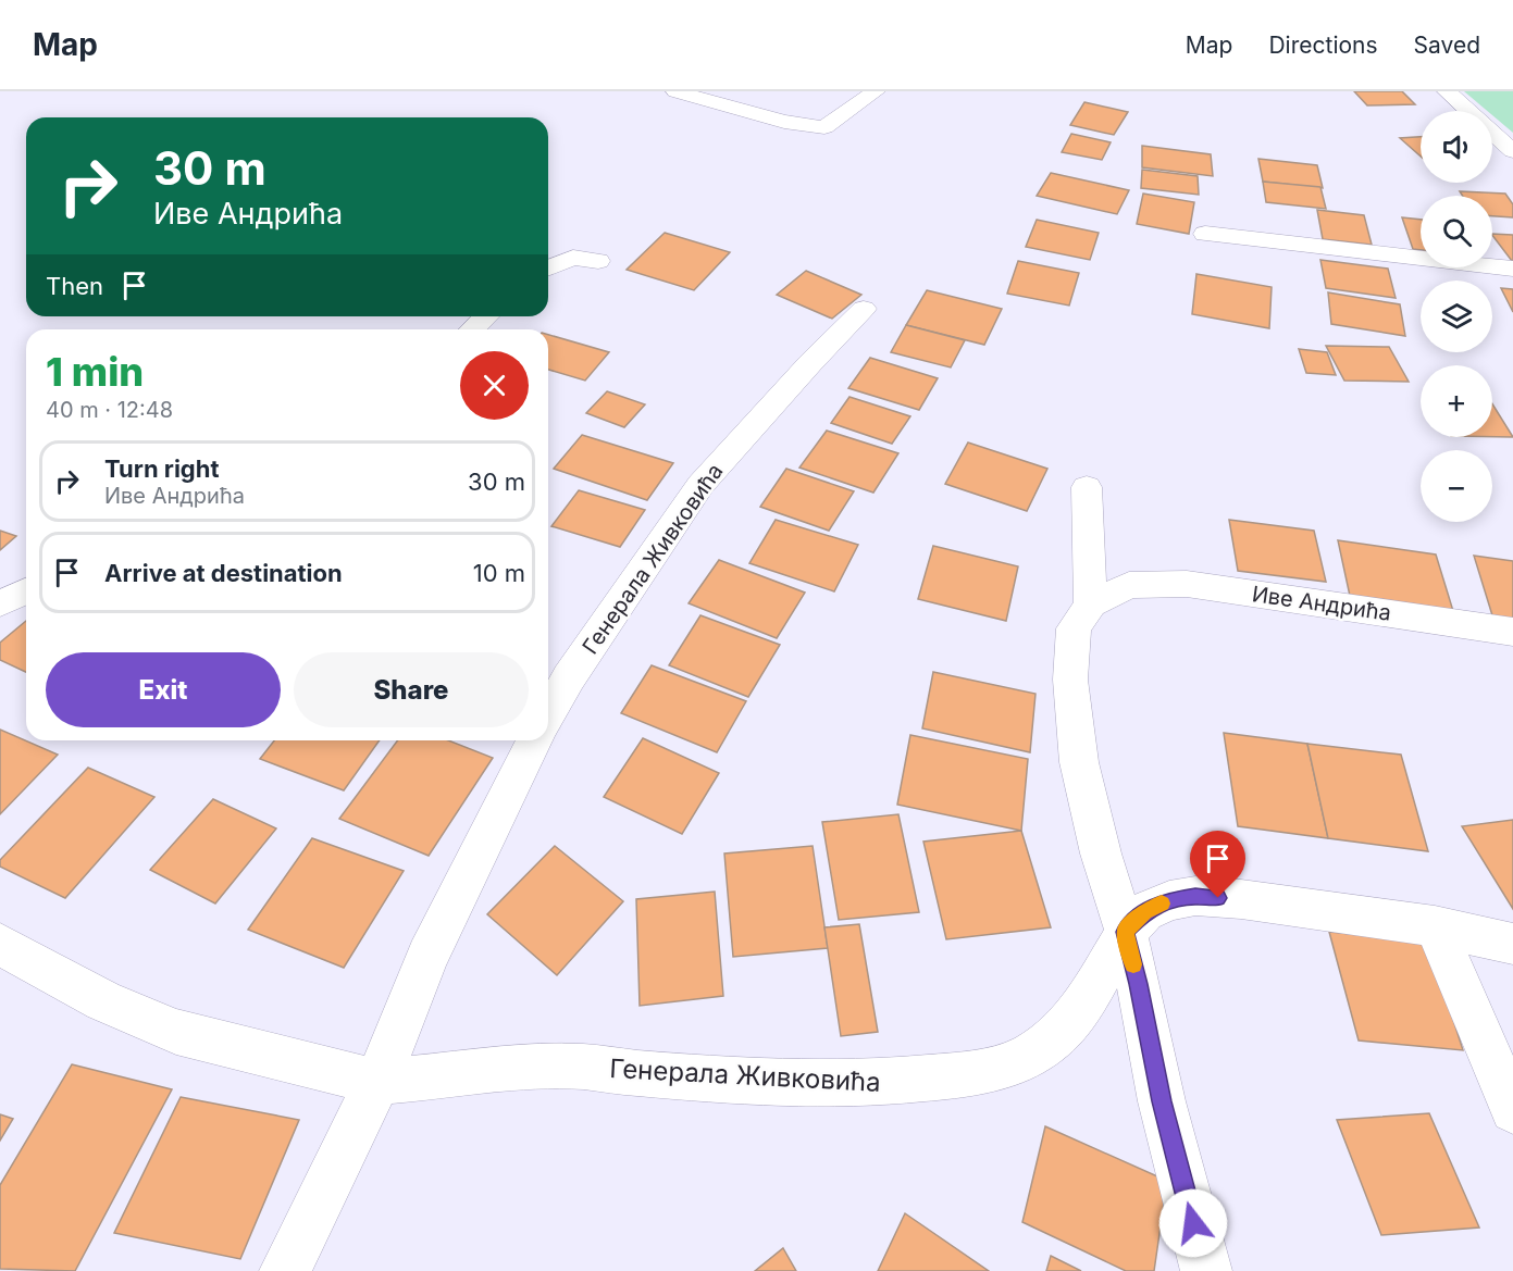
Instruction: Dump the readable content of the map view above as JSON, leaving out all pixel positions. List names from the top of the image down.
{
  "streets": {
    "street": ["Генерала Живковића", "Иве Андрића"]
  },
  "page": {
    "header": "Map",
    "nav": ["Map", "Directions", "Saved"],
    "map_buttons": ["+", "−"],
    "turn": ["30 m", "Иве Андрића"],
    "then": "Then",
    "heading": ["1 min", "40 m · 12:48"],
    "list": [
      {
        "name": "Turn right",
        "note": "Иве Андрића",
        "value": "30 m"
      },
      {
        "name": "Arrive at destination",
        "value": "10 m"
      }
    ],
    "buttons": ["Exit", "Share"]
  }
}
